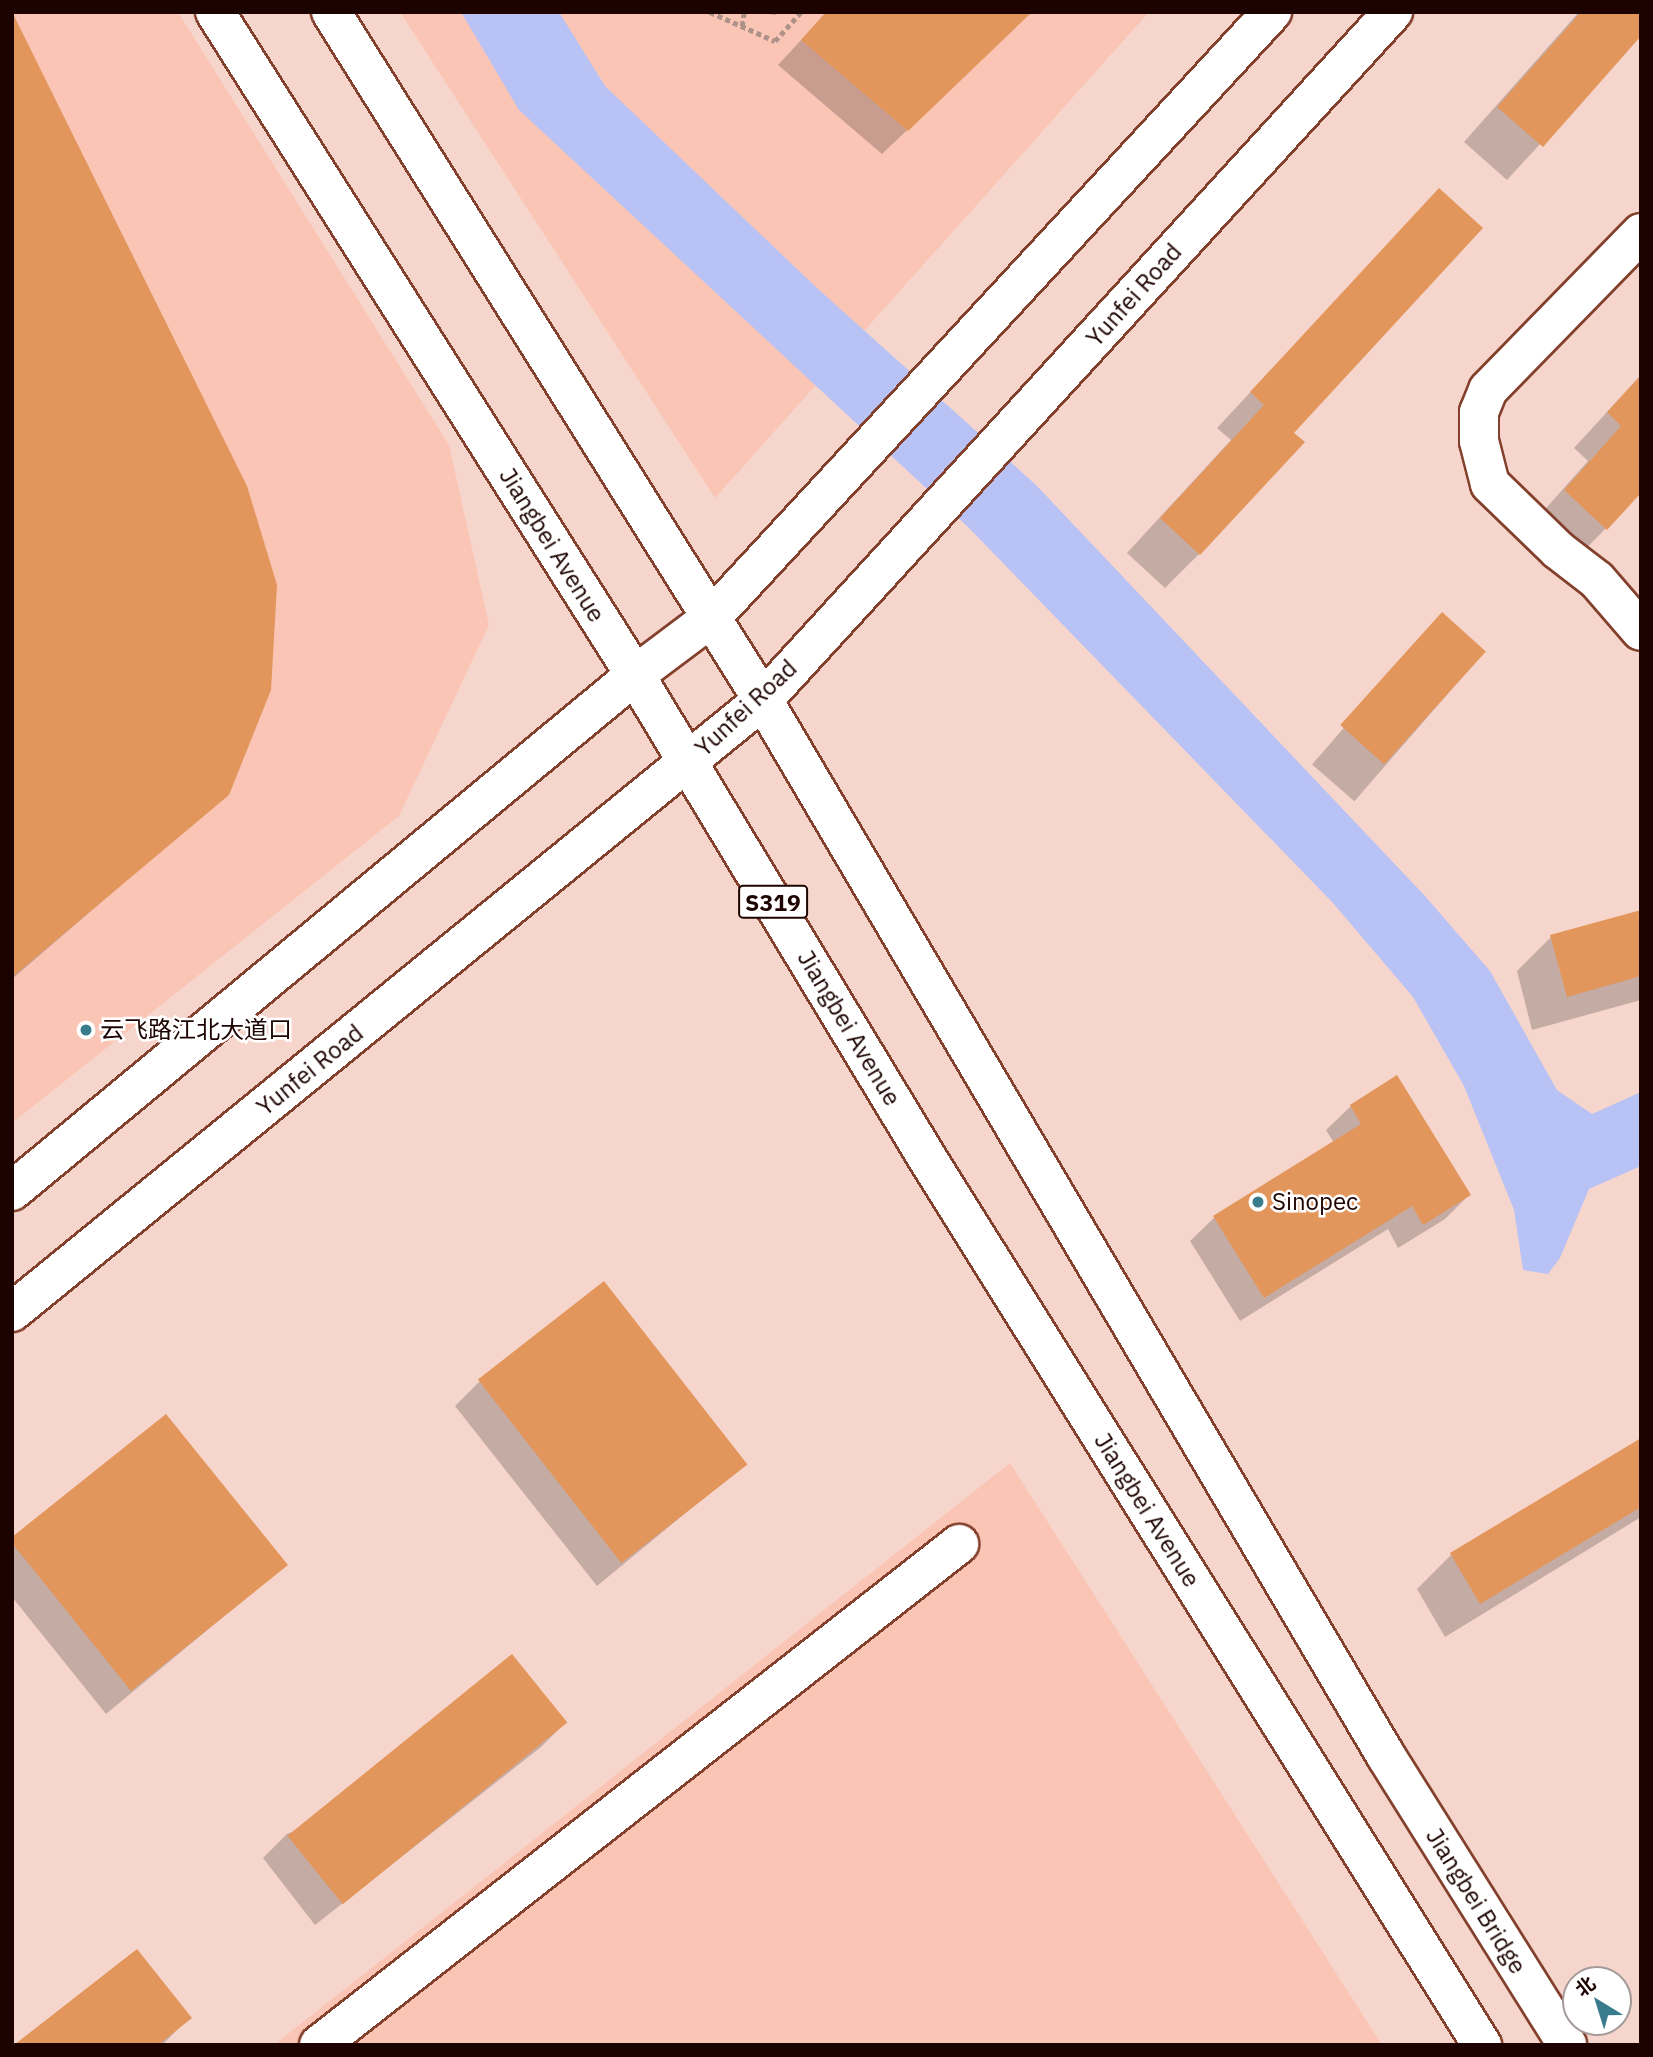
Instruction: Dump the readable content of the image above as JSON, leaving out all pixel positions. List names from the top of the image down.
{
  "streets": {
    "main road": [
      "Yunfei Road",
      "Jiangbei Avenue",
      "S319",
      "Jiangbei Bridge"
    ]
  },
  "crossings": [
    ["Yunfei Road", "Jiangbei Avenue"],
    ["Yunfei Road", "Jiangbei Bridge"]
  ],
  "places": ["云飞路江北大道口", "Sinopec"],
  "north": "top left"
}
